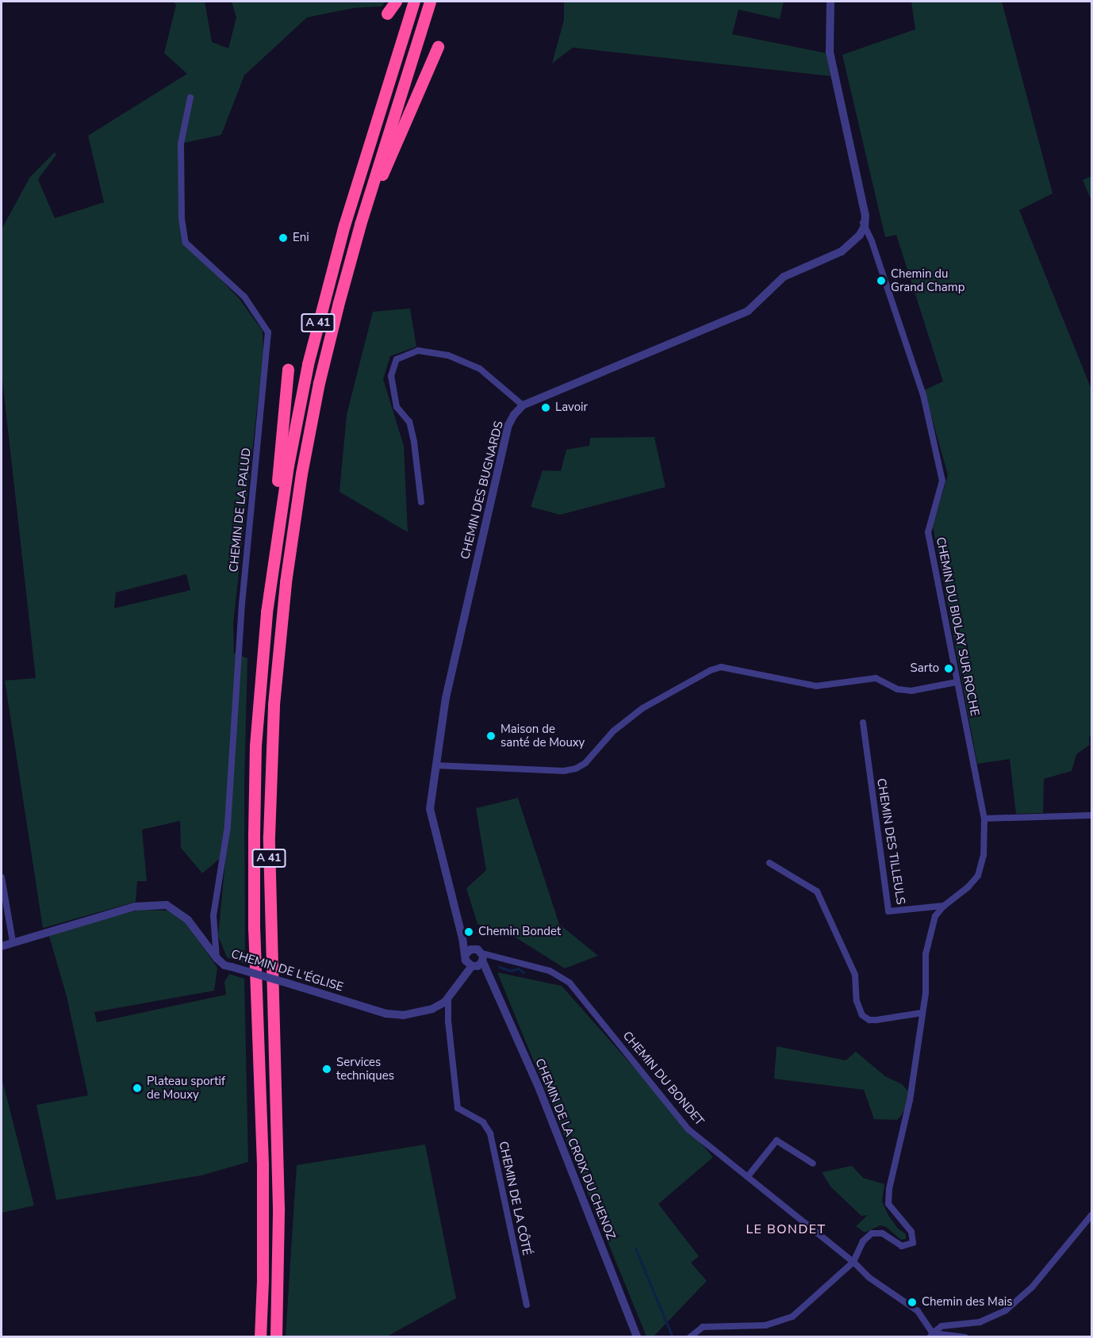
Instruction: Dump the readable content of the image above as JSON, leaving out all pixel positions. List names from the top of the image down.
{
  "streets": {
    "highway": ["A 41"],
    "street": [
      "CHEMIN DES BUGNARDS",
      "CHEMIN DE LA PALUD",
      "CHEMIN DU BIOLAY SUR ROCHE",
      "CHEMIN DES TILLEULS",
      "CHEMIN DE L'ÉGLISE",
      "CHEMIN DU BONDET",
      "CHEMIN DE LA CROIX DU CHENOZ",
      "CHEMIN DE LA CÔTÉ"
    ]
  },
  "crossings": [
    ["CHEMIN DES BUGNARDS", "CHEMIN DE L'ÉGLISE"],
    ["CHEMIN DES BUGNARDS", "CHEMIN DU BONDET"],
    ["CHEMIN DES BUGNARDS", "CHEMIN DE LA CROIX DU CHENOZ"],
    ["CHEMIN DE LA PALUD", "CHEMIN DE L'ÉGLISE"],
    ["CHEMIN DU BIOLAY SUR ROCHE", "CHEMIN DES TILLEULS"],
    ["CHEMIN DE L'ÉGLISE", "CHEMIN DU BONDET"],
    ["CHEMIN DE L'ÉGLISE", "CHEMIN DE LA CROIX DU CHENOZ"],
    ["CHEMIN DE L'ÉGLISE", "CHEMIN DE LA CÔTÉ"],
    ["CHEMIN DU BONDET", "CHEMIN DE LA CROIX DU CHENOZ"]
  ],
  "districts": ["LE BONDET"],
  "places": [
    "Eni",
    "Chemin du Grand Champ",
    "Lavoir",
    "Sarto",
    "Maison de santé de Mouxy",
    "Chemin Bondet",
    "Services techniques",
    "Plateau sportif de Mouxy",
    "Chemin des Mais"
  ]
}
